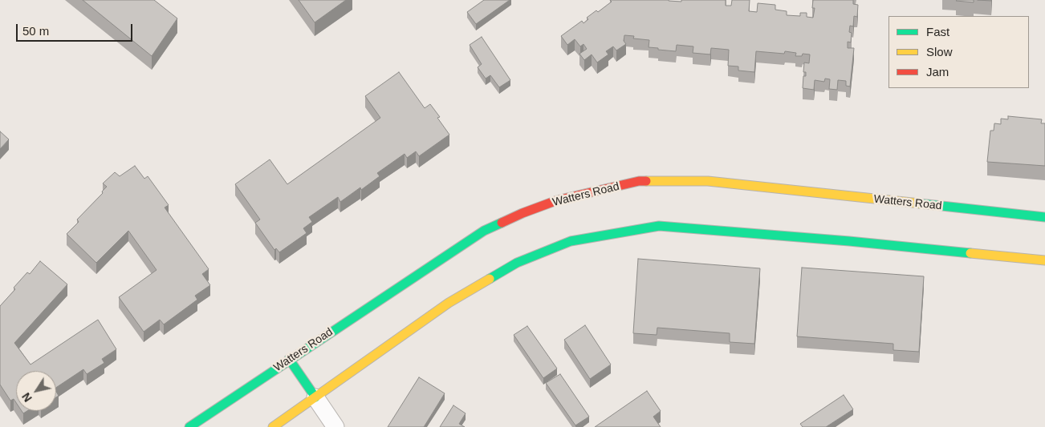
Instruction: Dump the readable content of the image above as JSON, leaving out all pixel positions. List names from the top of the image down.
{
  "streets": {
    "main road": ["Watters Road"]
  },
  "legend": ["Fast", "Slow", "Jam"],
  "scale_bar": "50 m",
  "north": "bottom left"
}
